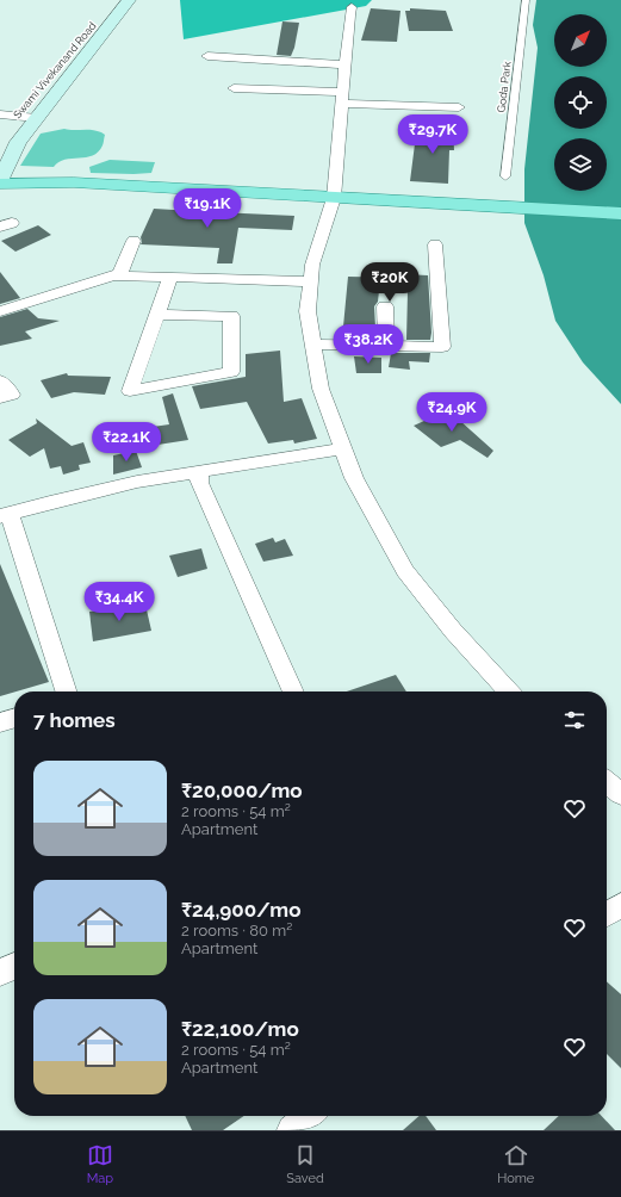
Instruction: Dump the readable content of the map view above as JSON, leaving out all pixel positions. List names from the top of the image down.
{
  "streets": {
    "main road": ["Swami Vivekanand Road"],
    "street": ["Goda Park"]
  },
  "north": "top right",
  "page": {
    "price": [
      "₹29.7K",
      "₹19.1K",
      "₹20K",
      "₹38.2K",
      "₹24.9K",
      "₹22.1K",
      "₹34.4K"
    ],
    "heading": "7 homes",
    "list": [
      {
        "name": "₹20,000/mo",
        "note": "2 rooms · 54 m² · Apartment"
      },
      {
        "name": "₹24,900/mo",
        "note": "2 rooms · 80 m² · Apartment"
      },
      {
        "name": "₹22,100/mo",
        "note": "2 rooms · 54 m² · Apartment"
      }
    ],
    "tabs": ["Map", "Saved", "Home"]
  }
}
